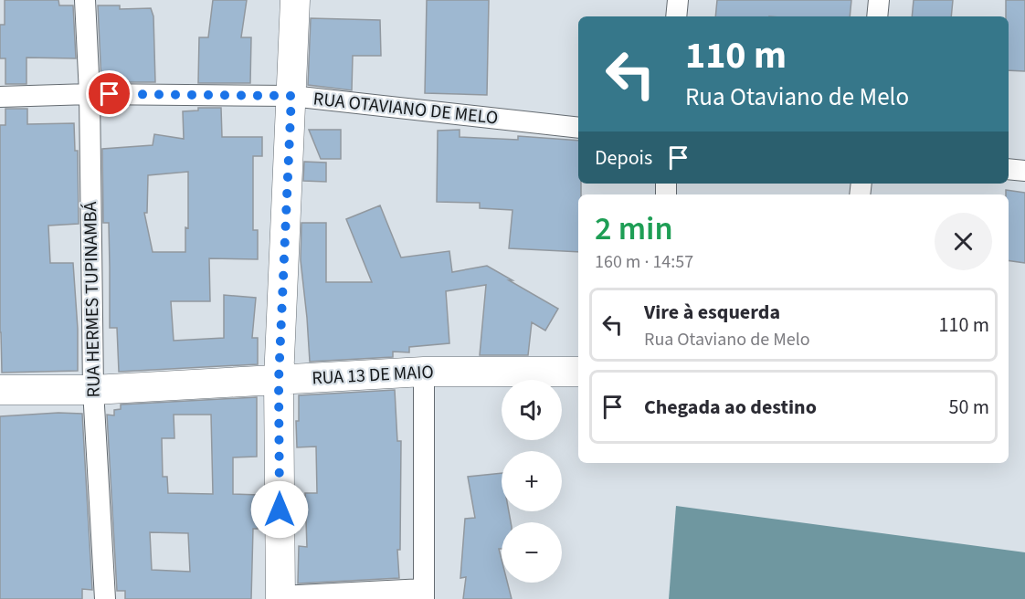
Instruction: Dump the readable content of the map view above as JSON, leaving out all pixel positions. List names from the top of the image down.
{
  "streets": {
    "street": ["RUA OTAVIANO DE MELO", "RUA HERMES TUPINAMBÁ", "RUA 13 DE MAIO"]
  },
  "crossings": [
    ["RUA OTAVIANO DE MELO", "RUA HERMES TUPINAMBÁ"],
    ["RUA HERMES TUPINAMBÁ", "RUA 13 DE MAIO"]
  ],
  "page": {
    "turn": ["110 m", "Rua Otaviano de Melo"],
    "then": "Depois",
    "heading": ["2 min", "160 m · 14:57"],
    "list": [
      {
        "name": "Vire à esquerda",
        "note": "Rua Otaviano de Melo",
        "value": "110 m"
      },
      {
        "name": "Chegada ao destino",
        "value": "50 m"
      }
    ],
    "map_buttons": ["+", "−"]
  }
}
